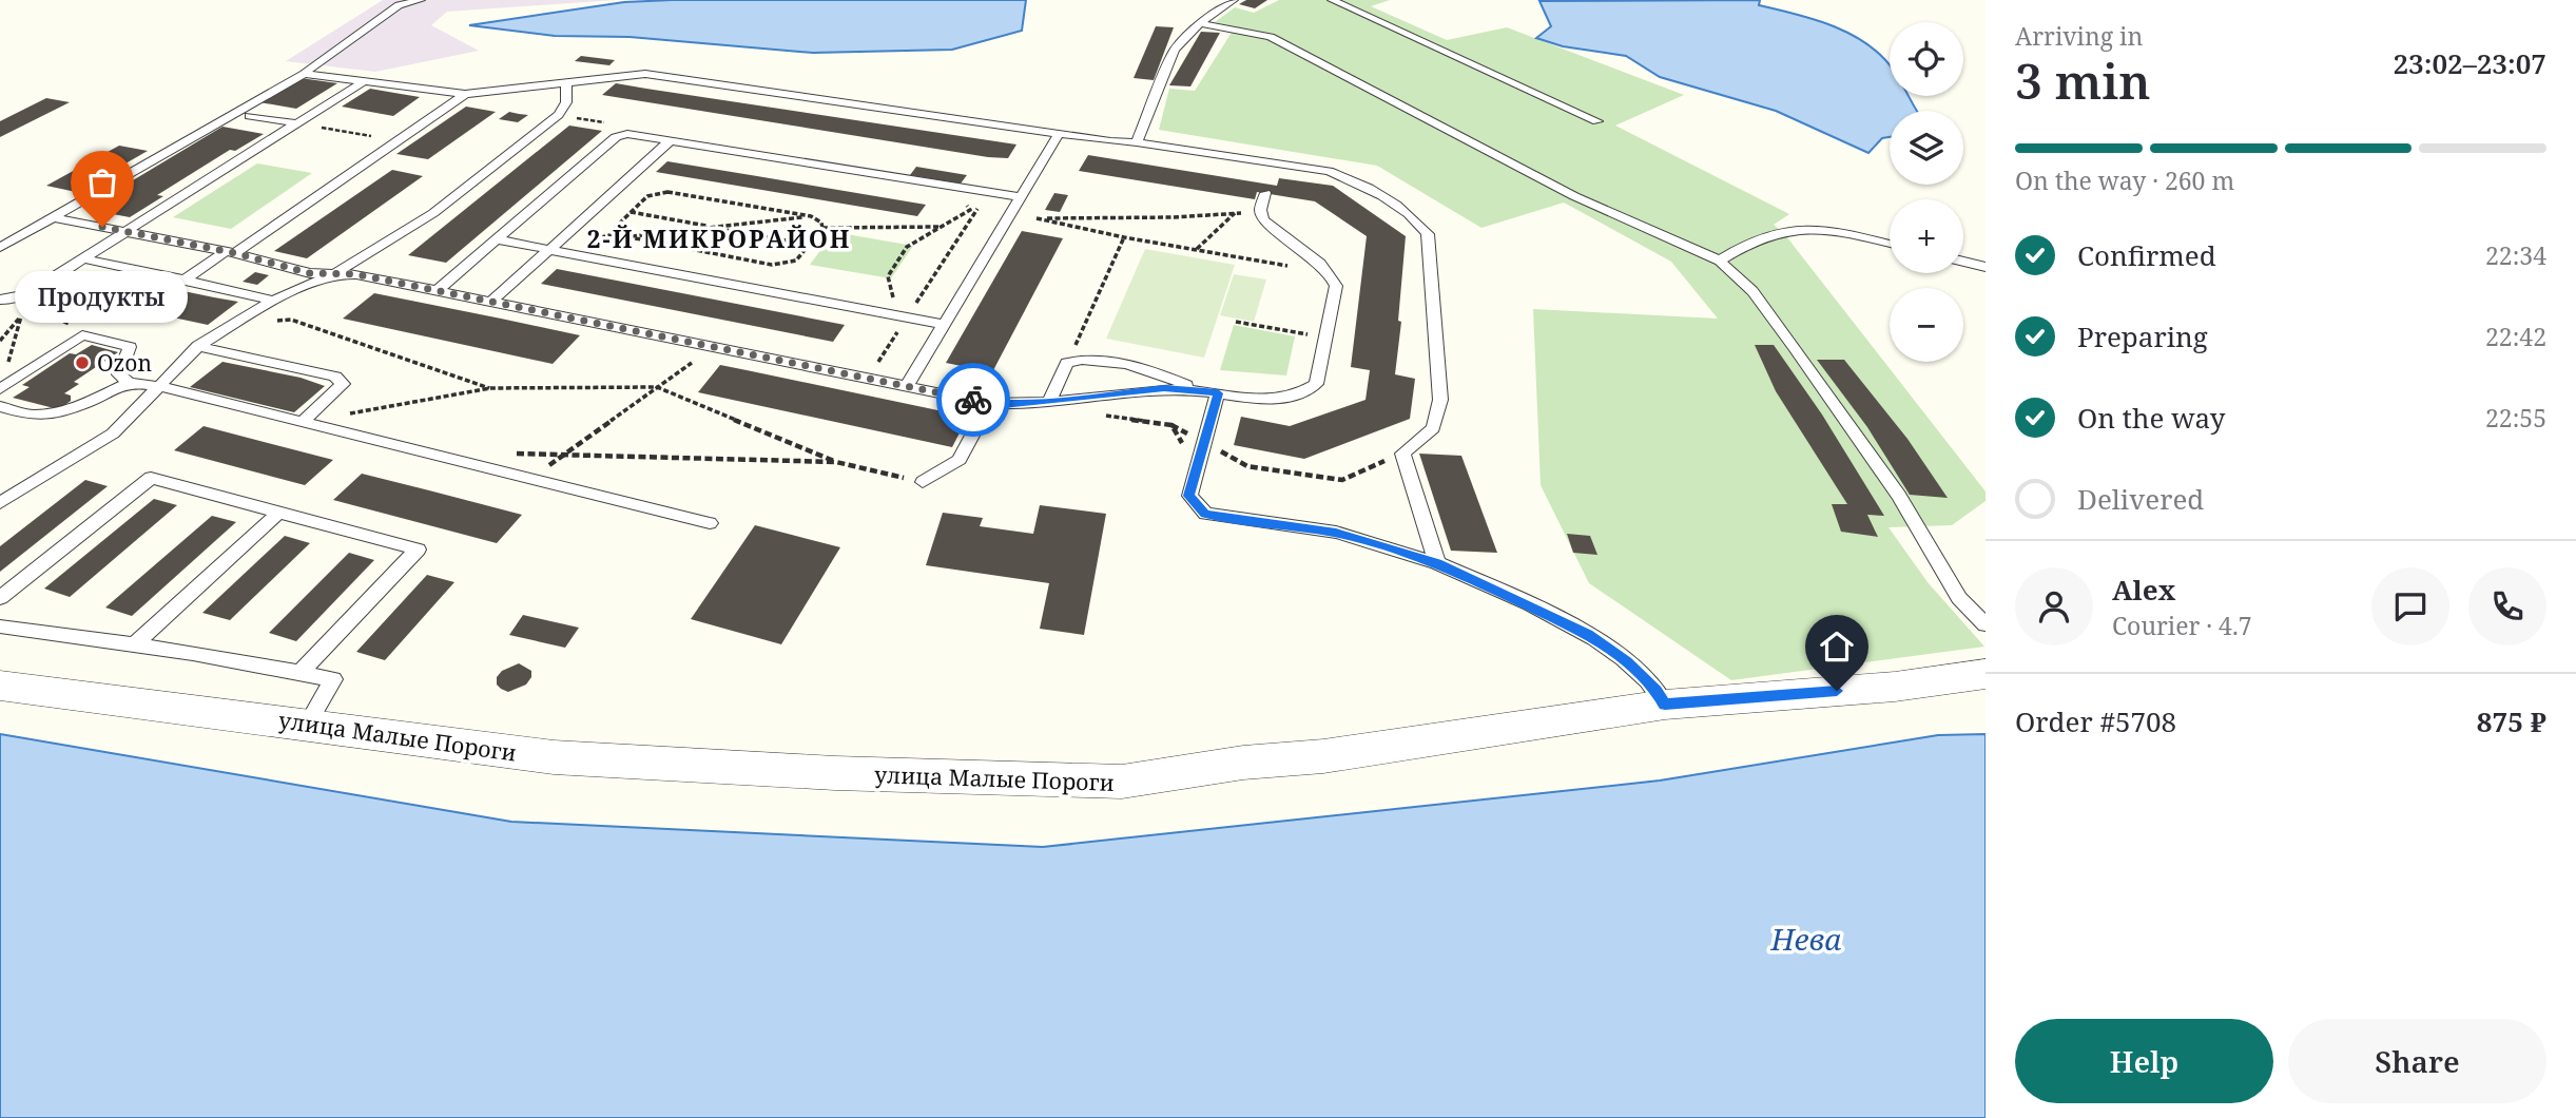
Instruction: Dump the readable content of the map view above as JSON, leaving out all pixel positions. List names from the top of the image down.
{
  "streets": {
    "street": ["улица Малые Пороги"]
  },
  "districts": ["2-Й МИКРОРАЙОН"],
  "water": ["Нева"],
  "places": ["Продукты", "Ozon"],
  "page": {
    "heading": ["3 min", "Arriving in", "23:02–23:07"],
    "panel": [
      "Alex",
      "Courier · 4.7",
      "Order #5708",
      "875 ₽"
    ],
    "map_buttons": ["+", "−"],
    "bar": "On the way · 260 m",
    "list": [
      ["Confirmed", "22:34"],
      ["Preparing", "22:42"],
      ["On the way", "22:55"],
      "Delivered"
    ],
    "bubble": "Продукты",
    "buttons": ["Help", "Share"]
  }
}
